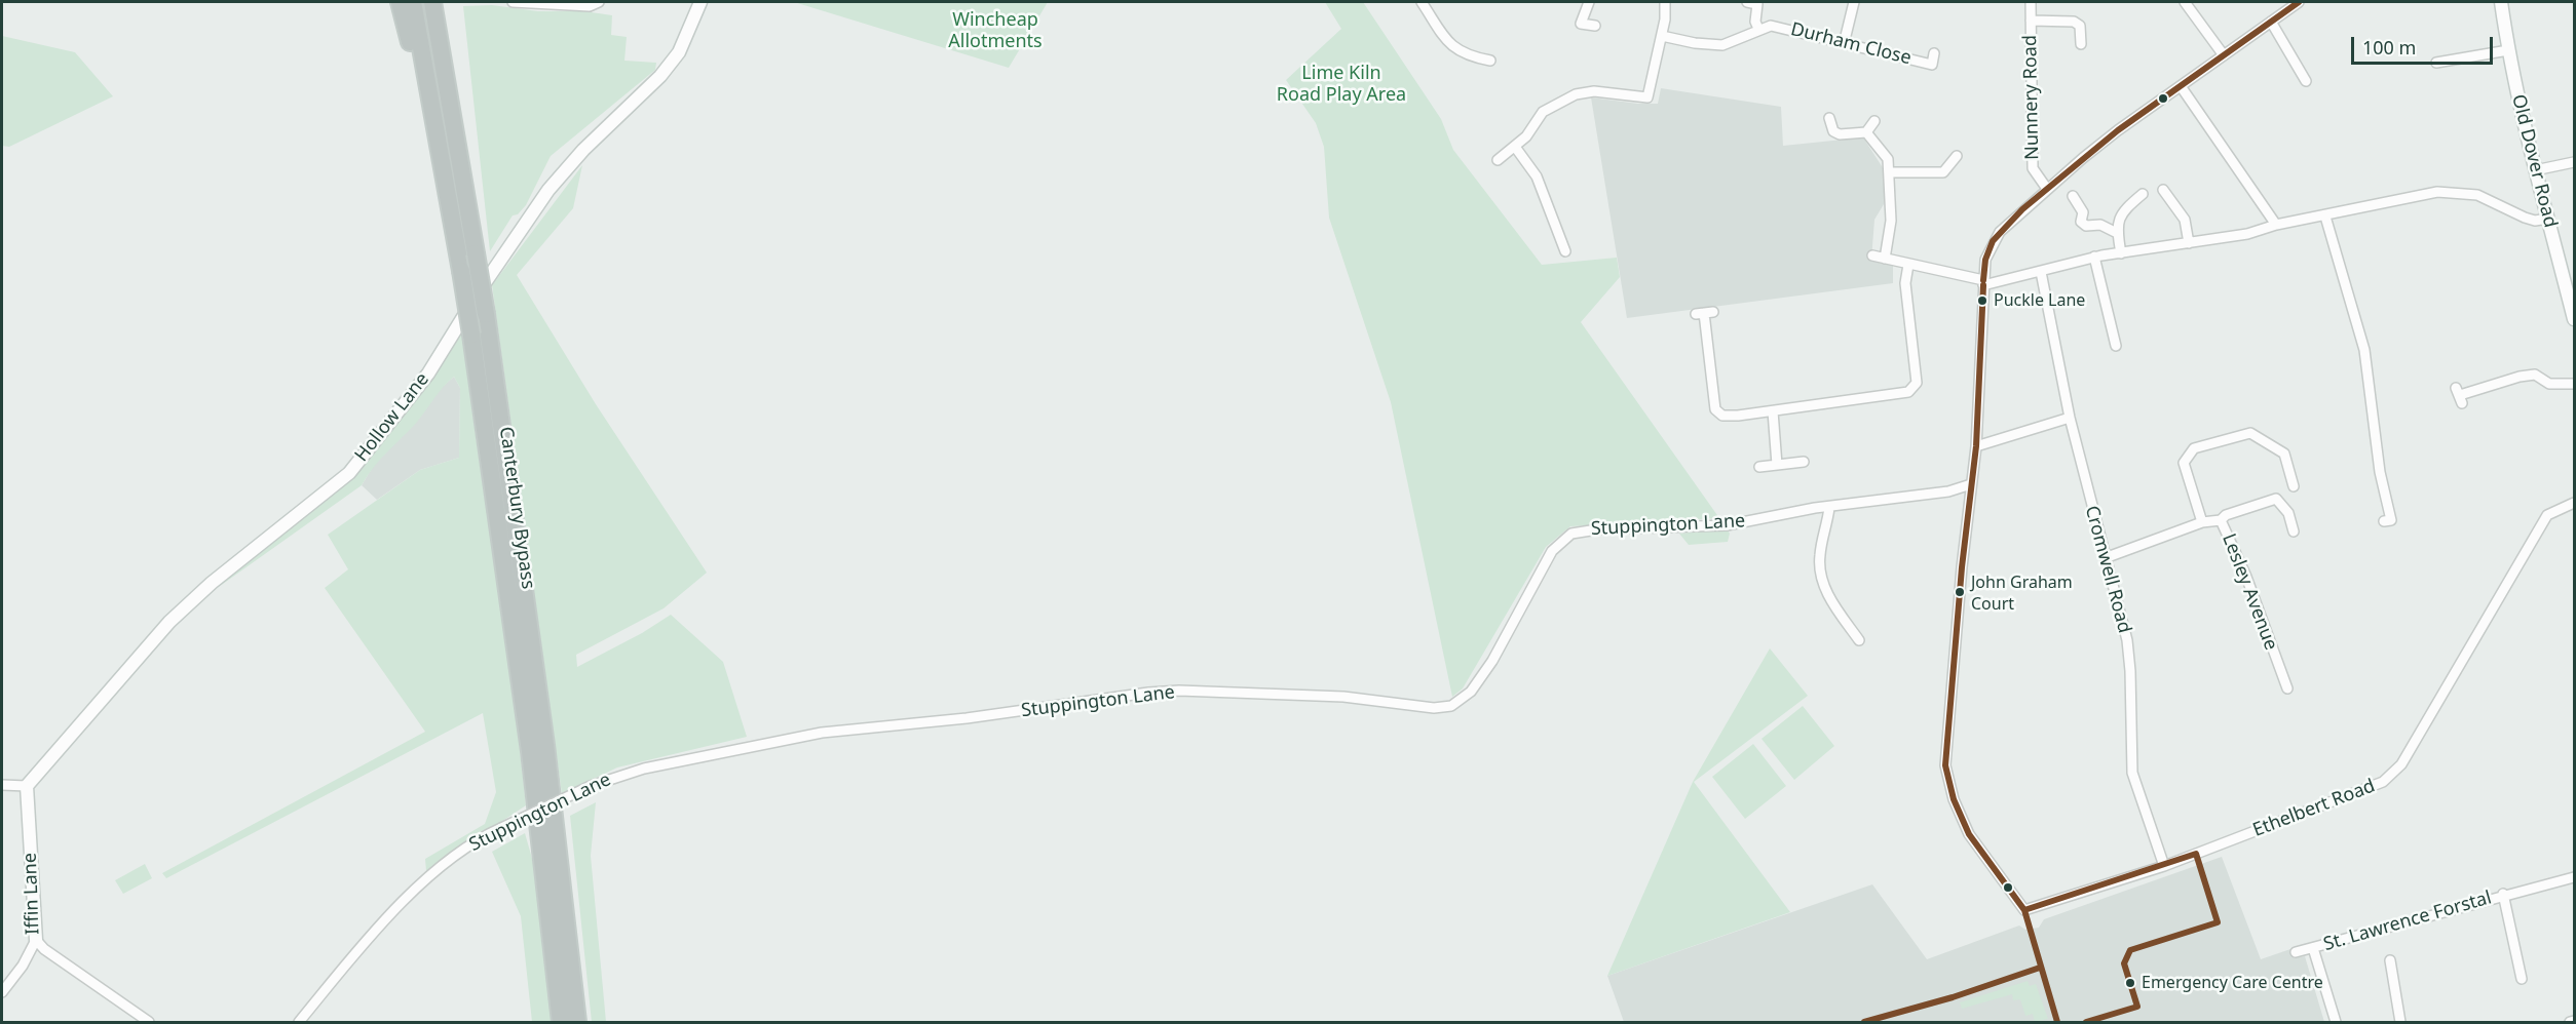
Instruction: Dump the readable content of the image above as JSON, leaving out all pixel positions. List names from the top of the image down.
{
  "streets": {
    "highway": ["Canterbury Bypass"],
    "street": [
      "Durham Close",
      "Nunnery Road",
      "Old Dover Road",
      "Hollow Lane",
      "Stuppington Lane",
      "Cromwell Road",
      "Lesley Avenue",
      "Ethelbert Road",
      "Iffin Lane",
      "St. Lawrence Forstal"
    ]
  },
  "crossings": [
    ["Hollow Lane", "Iffin Lane"],
    ["Stuppington Lane", "Ethelbert Road"],
    ["Cromwell Road", "Lesley Avenue"],
    ["Cromwell Road", "Ethelbert Road"]
  ],
  "parks": ["Wincheap Allotments", "Lime Kiln Road Play Area"],
  "places": ["Puckle Lane", "John Graham Court", "Emergency Care Centre"],
  "scale_bar": "100 m"
}
